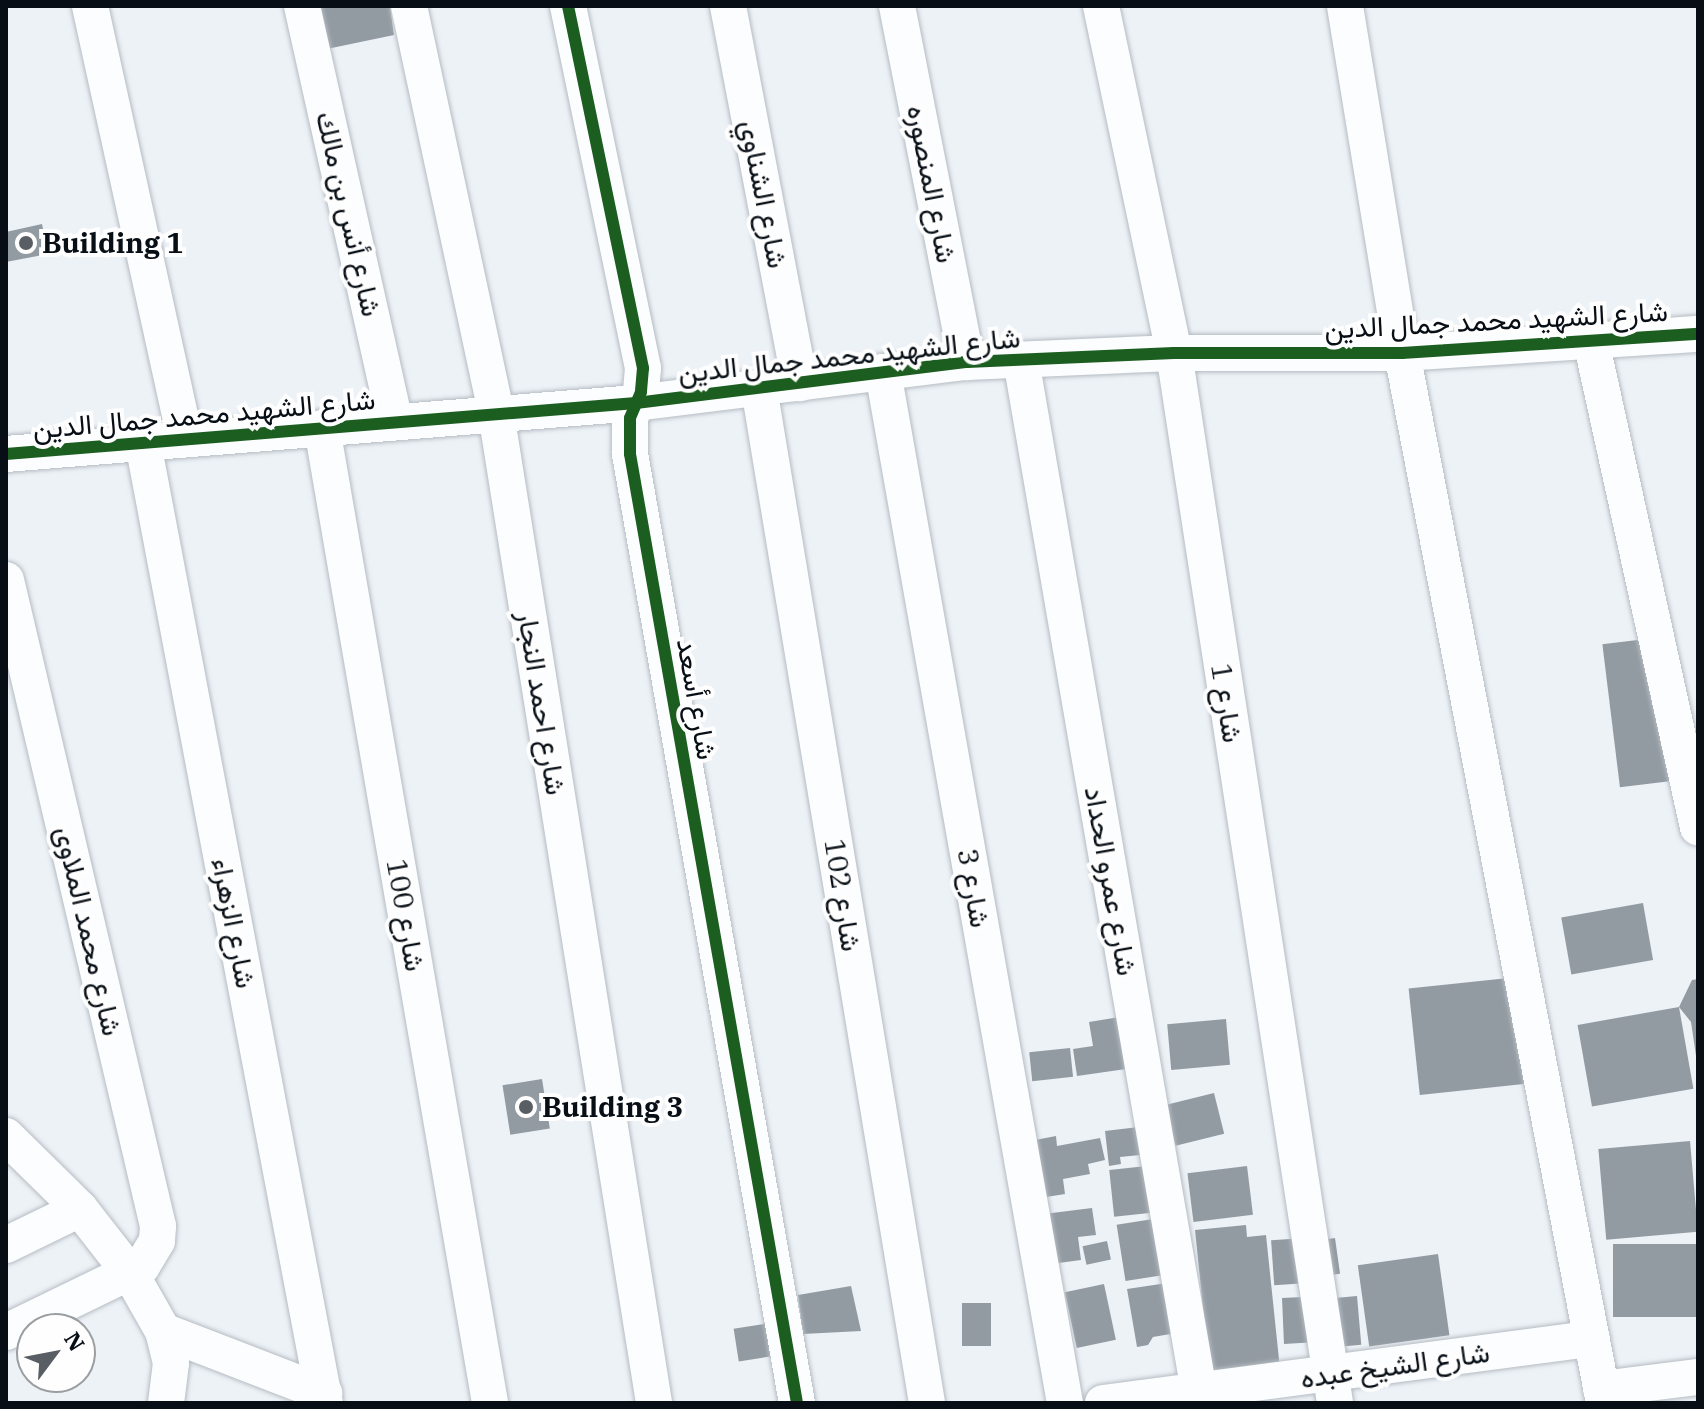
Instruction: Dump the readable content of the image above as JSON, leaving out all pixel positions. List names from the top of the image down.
{
  "streets": {
    "street": [
      "شارع المنصوره",
      "شارع الشناوي",
      "شارع أنس بن مالك",
      "شارع الشهيد محمد جمال الدين",
      "شارع أسعد",
      "شارع احمد النجار",
      "شارع 1",
      "شارع عمرو الحداد",
      "شارع 3",
      "شارع 102",
      "شارع 100",
      "شارع الزهراء",
      "شارع محمد الملاوى",
      "شارع الشيخ عبده"
    ]
  },
  "crossings": [
    ["شارع المنصوره", "شارع الشهيد محمد جمال الدين"],
    ["شارع الشناوي", "شارع الشهيد محمد جمال الدين"],
    ["شارع أنس بن مالك", "شارع الشهيد محمد جمال الدين"],
    ["شارع الشهيد محمد جمال الدين", "شارع أسعد"],
    ["شارع الشهيد محمد جمال الدين", "شارع احمد النجار"],
    ["شارع الشهيد محمد جمال الدين", "شارع 1"],
    ["شارع الشهيد محمد جمال الدين", "شارع عمرو الحداد"],
    ["شارع الشهيد محمد جمال الدين", "شارع 3"],
    ["شارع الشهيد محمد جمال الدين", "شارع 102"],
    ["شارع الشهيد محمد جمال الدين", "شارع 100"],
    ["شارع الشهيد محمد جمال الدين", "شارع الزهراء"],
    ["شارع 1", "شارع الشيخ عبده"],
    ["شارع عمرو الحداد", "شارع الشيخ عبده"]
  ],
  "places": ["Building 1", "Building 3"],
  "north": "top right"
}
